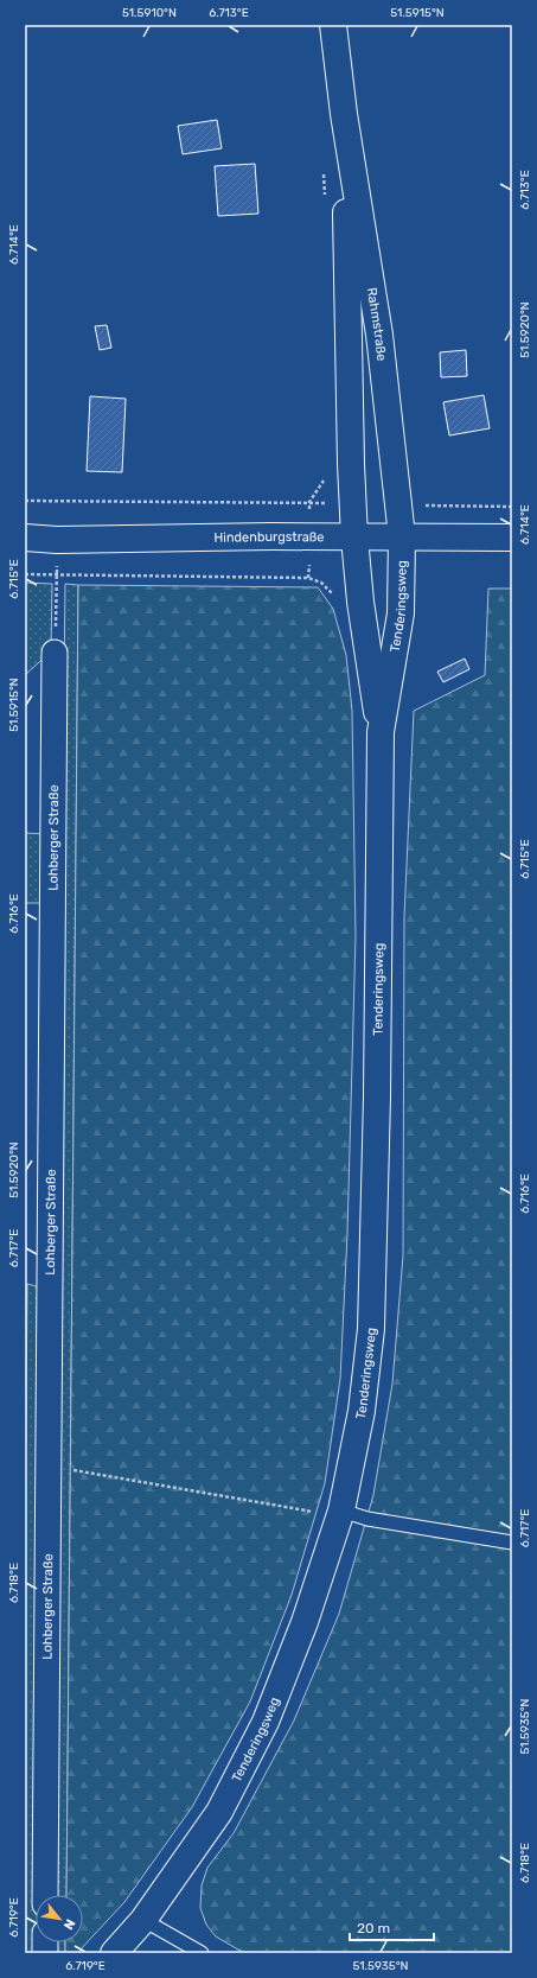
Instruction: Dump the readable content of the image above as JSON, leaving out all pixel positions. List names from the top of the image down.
{
  "streets": {
    "street": [
      "Rahmstraße",
      "Hindenburgstraße",
      "Tenderingsweg",
      "Lohberger Straße"
    ]
  },
  "crossings": [
    ["Rahmstraße", "Hindenburgstraße"],
    ["Rahmstraße", "Tenderingsweg"],
    ["Hindenburgstraße", "Tenderingsweg"]
  ],
  "scale_bar": "20 m",
  "north": "bottom right",
  "coordinates": [
    "51.5910°N",
    "6.713°E",
    "51.5915°N",
    "6.714°E",
    "51.5920°N",
    "6.715°E",
    "6.716°E",
    "6.717°E",
    "6.718°E",
    "51.5935°N",
    "6.719°E"
  ]
}
